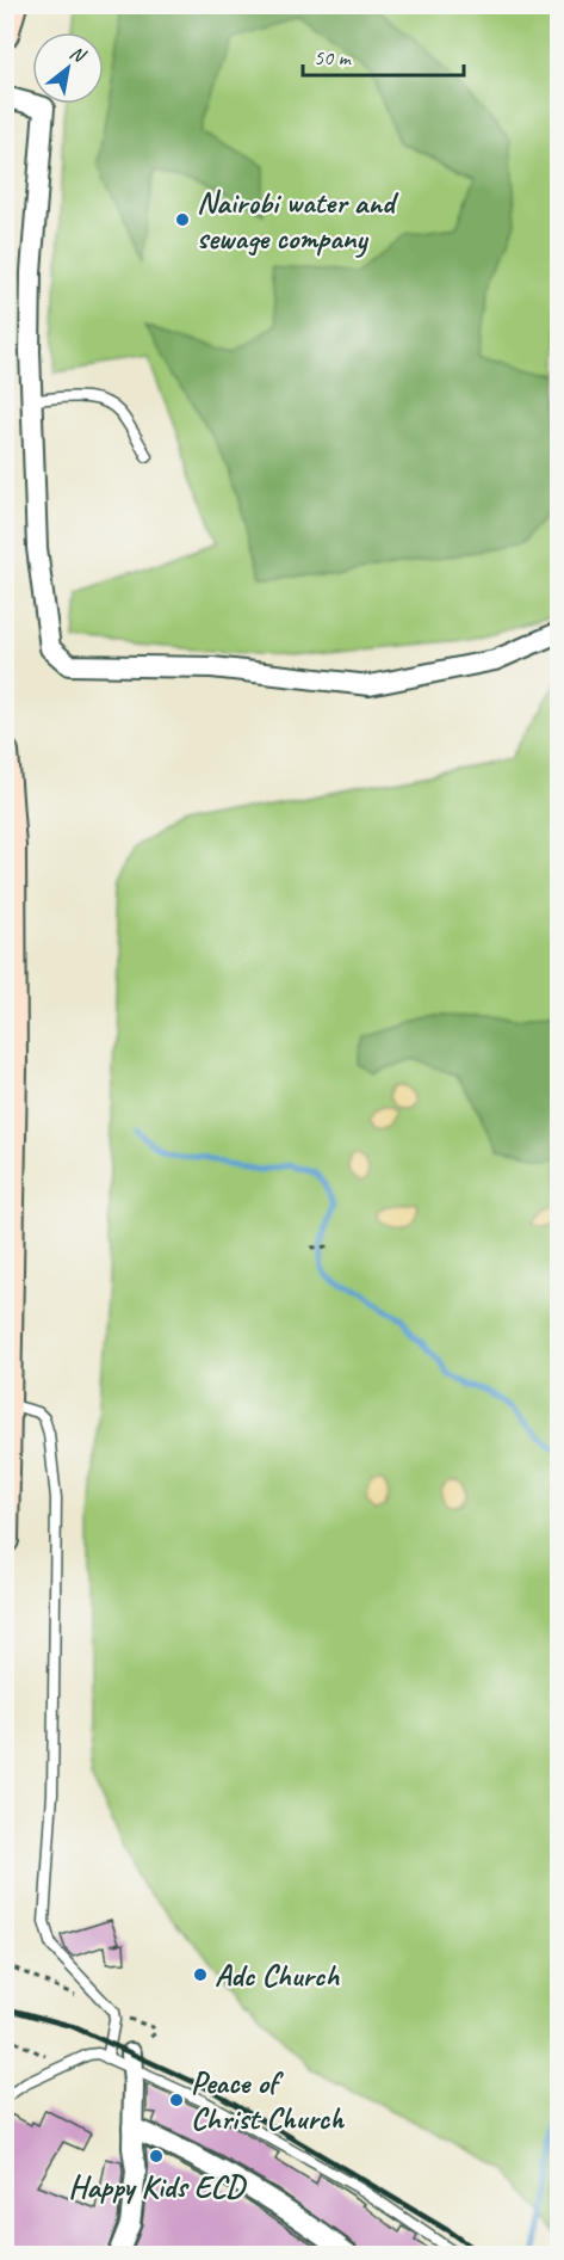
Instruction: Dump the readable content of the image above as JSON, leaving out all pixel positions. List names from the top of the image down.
{
  "places": [
    "Nairobi water and sewage company",
    "Adc Church",
    "Peace of Christ Church",
    "Happy Kids ECD"
  ],
  "scale_bar": "50 m",
  "north": "top right"
}
